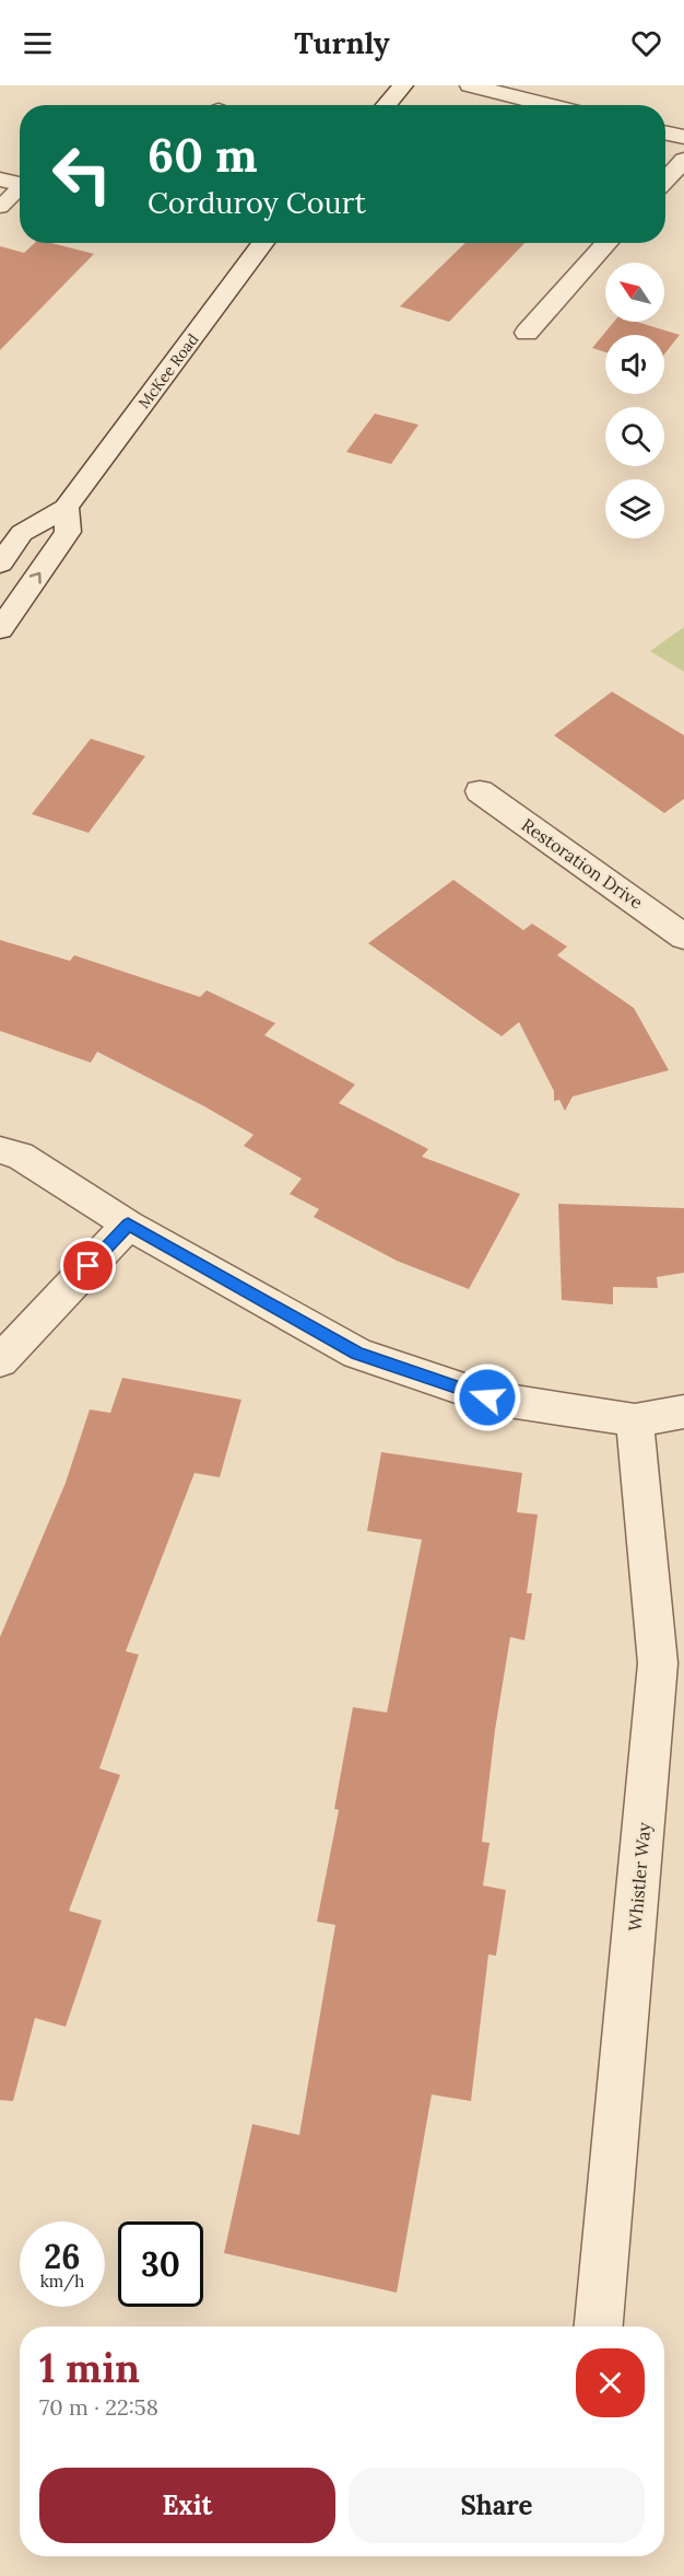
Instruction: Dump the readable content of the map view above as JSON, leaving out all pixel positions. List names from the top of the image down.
{
  "streets": {
    "street": ["McKee Road", "Restoration Drive", "Whistler Way"]
  },
  "north": "top left",
  "page": {
    "header": "Turnly",
    "turn": ["60 m", "Corduroy Court"],
    "speed": "26 km/h",
    "limit": "30",
    "heading": ["1 min", "70 m · 22:58"],
    "buttons": ["Exit", "Share"]
  }
}
